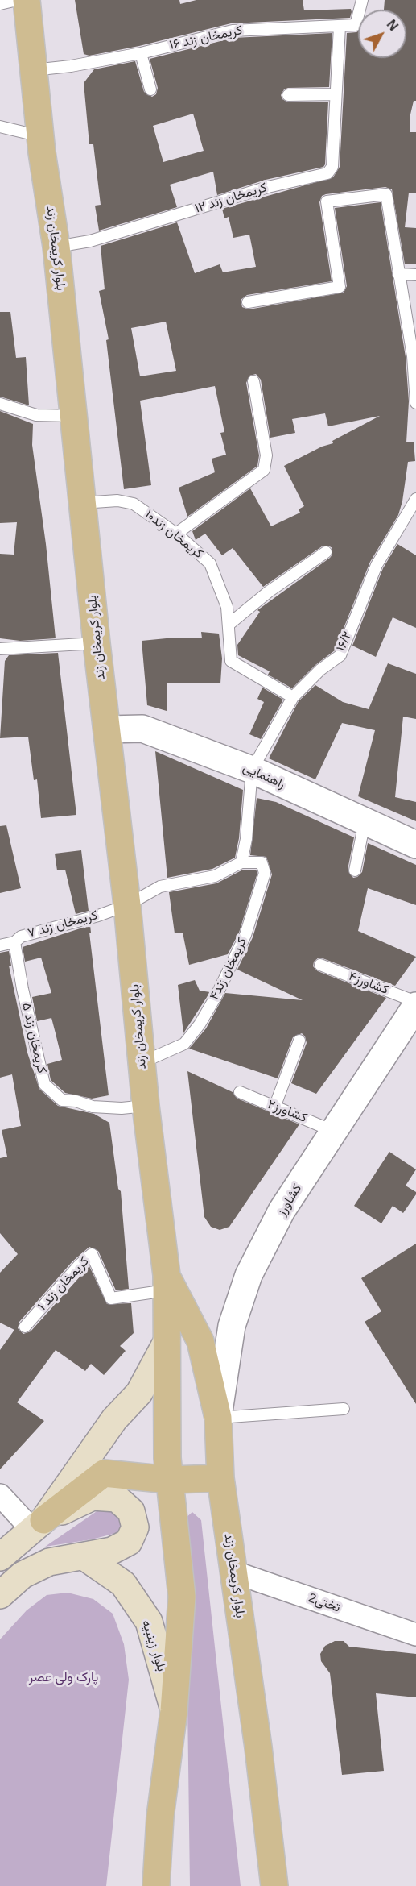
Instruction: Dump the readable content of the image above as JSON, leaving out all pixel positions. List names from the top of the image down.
{
  "streets": {
    "main road": ["بلوار کریمخان زند", "بلوار زینبیه"],
    "street": ["راهنمایی", "کشاورز", "2تختی"],
    "lane": [
      "کریمخان زند ۱۶",
      "کریمخان زند ۱۲",
      "کریمخان زند۱۰",
      "۱۶/۲",
      "کریمخان زند ۷",
      "کریمخان زند۴",
      "کشاورز۴",
      "کریمخان زند ۵",
      "کشاورز۲",
      "کریمخان زند ۱"
    ]
  },
  "crossings": [
    ["کریمخان زند ۱۶", "بلوار کریمخان زند"],
    ["کریمخان زند ۱۲", "بلوار کریمخان زند"],
    ["بلوار کریمخان زند", "کریمخان زند۱۰"],
    ["بلوار کریمخان زند", "راهنمایی"],
    ["بلوار کریمخان زند", "کریمخان زند ۷"],
    ["بلوار کریمخان زند", "کریمخان زند۴"],
    ["بلوار کریمخان زند", "کریمخان زند ۵"],
    ["بلوار کریمخان زند", "کشاورز"],
    ["بلوار کریمخان زند", "کریمخان زند ۱"],
    ["بلوار کریمخان زند", "2تختی"],
    ["بلوار کریمخان زند", "بلوار زینبیه"],
    ["کریمخان زند۱۰", "۱۶/۲"],
    ["۱۶/۲", "راهنمایی"],
    ["کریمخان زند ۷", "کریمخان زند۴"],
    ["کریمخان زند ۷", "کریمخان زند ۵"],
    ["کشاورز۲", "کشاورز"]
  ],
  "parks": ["پارک ولی عصر"],
  "north": "top right"
}
